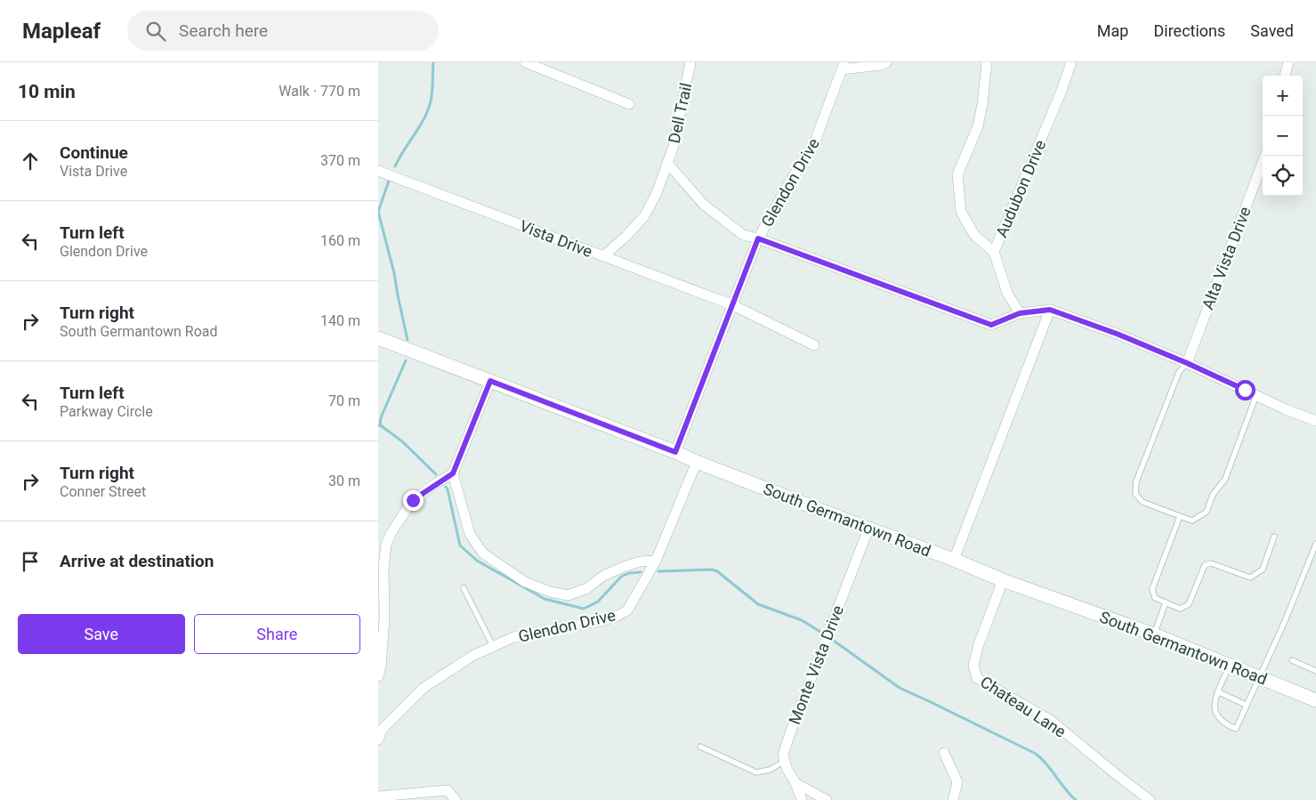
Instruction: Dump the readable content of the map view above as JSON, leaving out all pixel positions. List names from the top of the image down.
{
  "streets": {
    "main road": ["South Germantown Road"],
    "street": [
      "Dell Trail",
      "Glendon Drive",
      "Audubon Drive",
      "Vista Drive",
      "Alta Vista Drive",
      "Monte Vista Drive",
      "Chateau Lane"
    ]
  },
  "crossings": [
    ["Dell Trail", "Vista Drive"],
    ["Glendon Drive", "South Germantown Road"],
    ["South Germantown Road", "Monte Vista Drive"],
    ["South Germantown Road", "Chateau Lane"]
  ],
  "page": {
    "header": "Mapleaf",
    "search": "Search here",
    "nav": ["Map", "Directions", "Saved"],
    "heading": ["10 min", "Walk · 770 m"],
    "map_buttons": ["+", "−"],
    "list": [
      ["Continue", "Vista Drive", "370 m"],
      ["Turn left", "Glendon Drive", "160 m"],
      ["Turn right", "South Germantown Road", "140 m"],
      ["Turn left", "Parkway Circle", "70 m"],
      ["Turn right", "Conner Street", "30 m"],
      "Arrive at destination"
    ],
    "buttons": ["Save", "Share"]
  }
}
